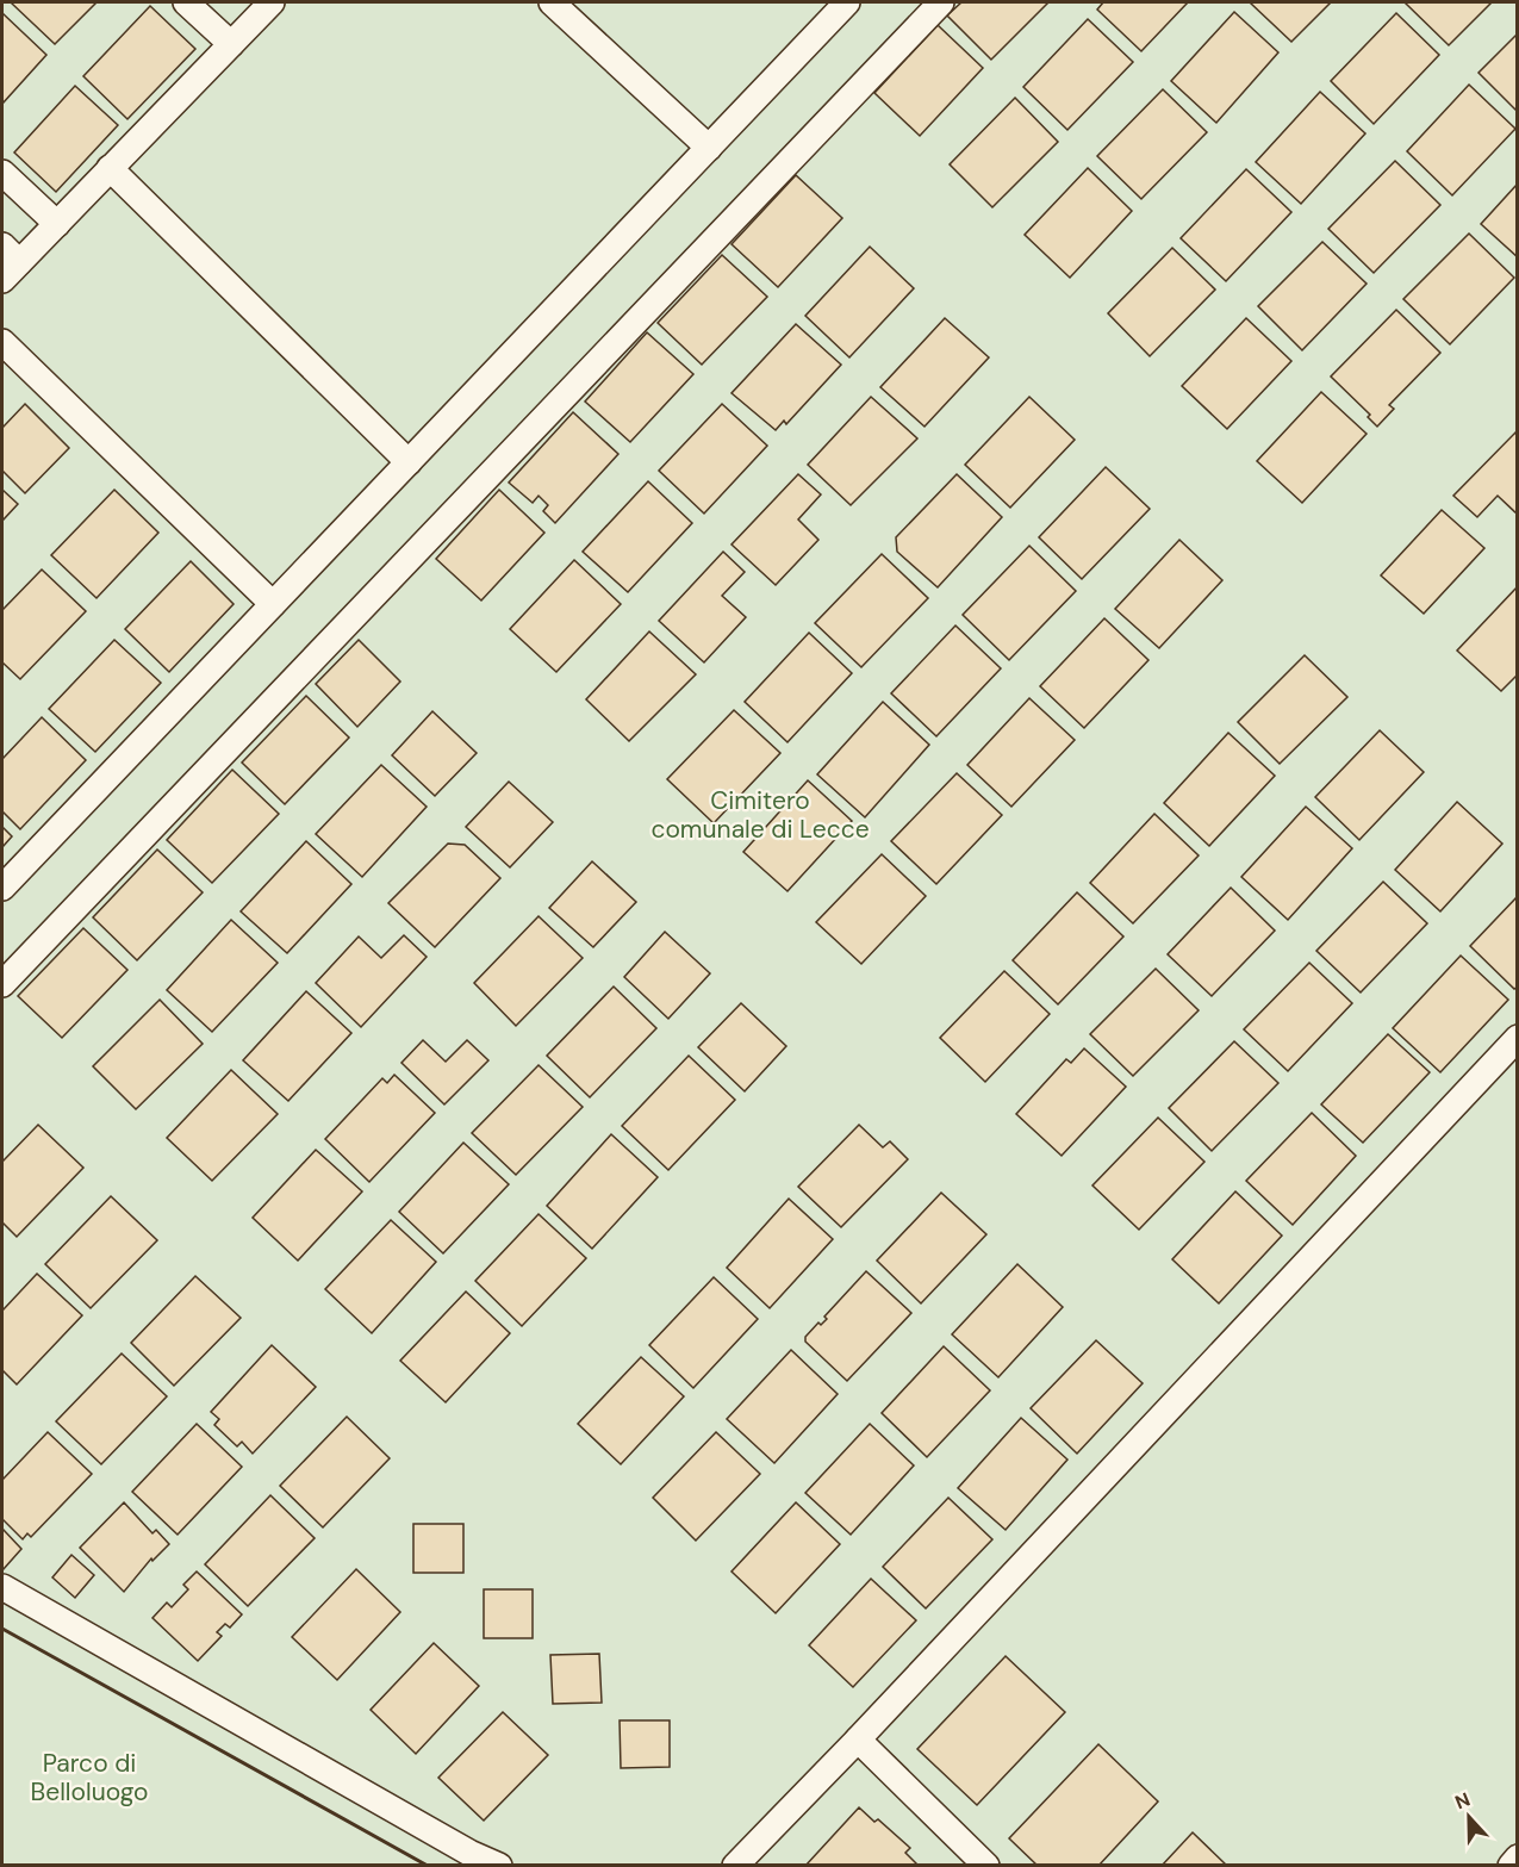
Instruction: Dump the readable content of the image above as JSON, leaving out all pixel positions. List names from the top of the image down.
{
  "parks": ["Cimitero comunale di Lecce", "Parco di Belloluogo"],
  "north": "top"
}
